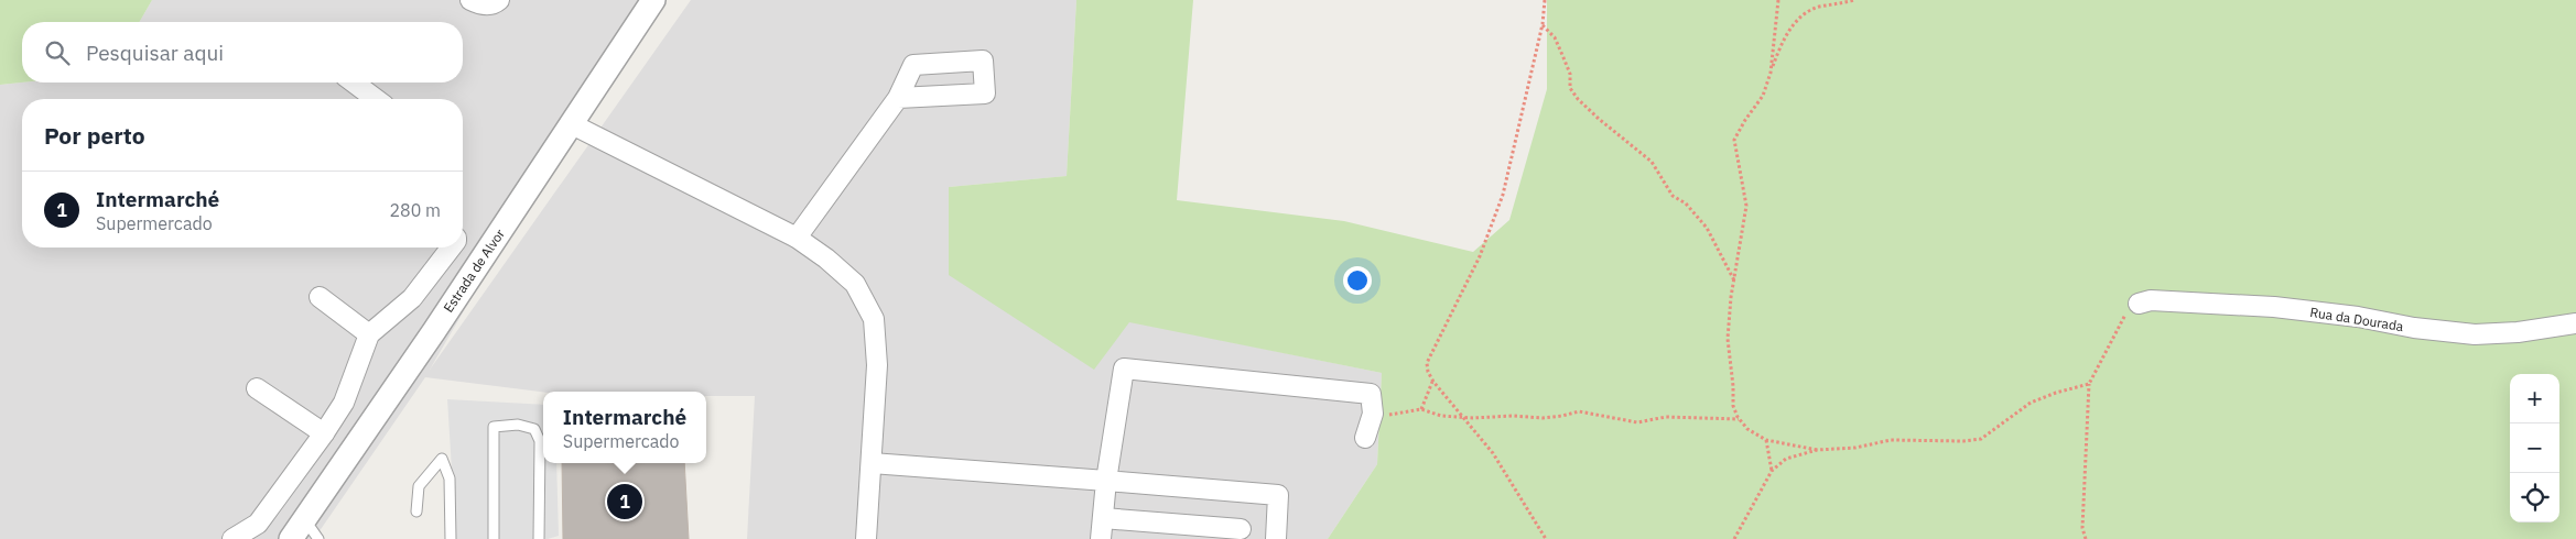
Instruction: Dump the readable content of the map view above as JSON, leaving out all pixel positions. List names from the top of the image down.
{
  "streets": {
    "street": ["Estrada de Alvor", "Rua da Dourada"]
  },
  "page": {
    "search": "Pesquisar aqui",
    "heading": "Por perto",
    "list": [
      {
        "mark": "1",
        "name": "Intermarché",
        "note": "Supermercado",
        "value": "280 m"
      }
    ],
    "map_buttons": ["+", "−"],
    "popup": ["Intermarché", "Supermercado"],
    "pins": "1"
  }
}
